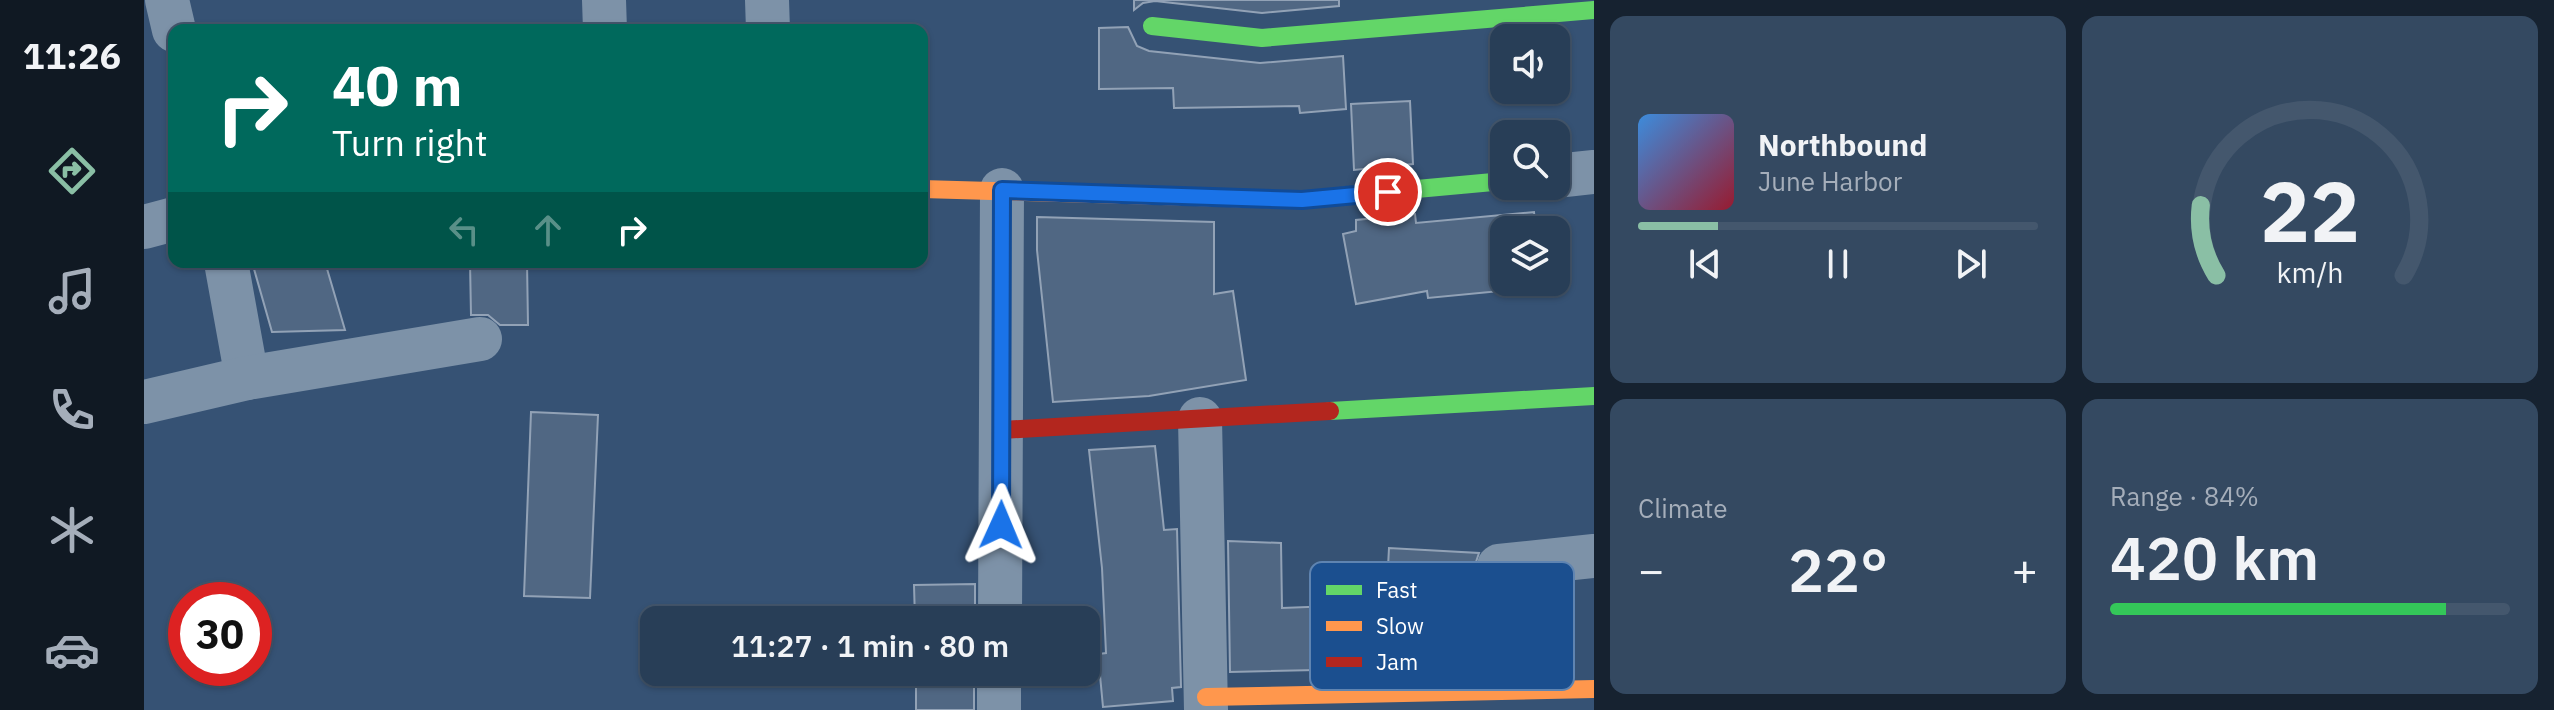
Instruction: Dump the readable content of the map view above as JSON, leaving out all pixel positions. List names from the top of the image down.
{
  "legend": ["Fast", "Slow", "Jam"],
  "page": {
    "tabs": "11:26",
    "turn": ["40 m", "Turn right"],
    "song": ["Northbound", "June Harbor"],
    "tile": [
      "Climate",
      ["Range · 84%", "420 km"]
    ],
    "heat": ["−", "22°", "+"],
    "limit": "30",
    "trip": "11:27 · 1 min · 80 m",
    "gauge": ["22", "km/h"]
  }
}
